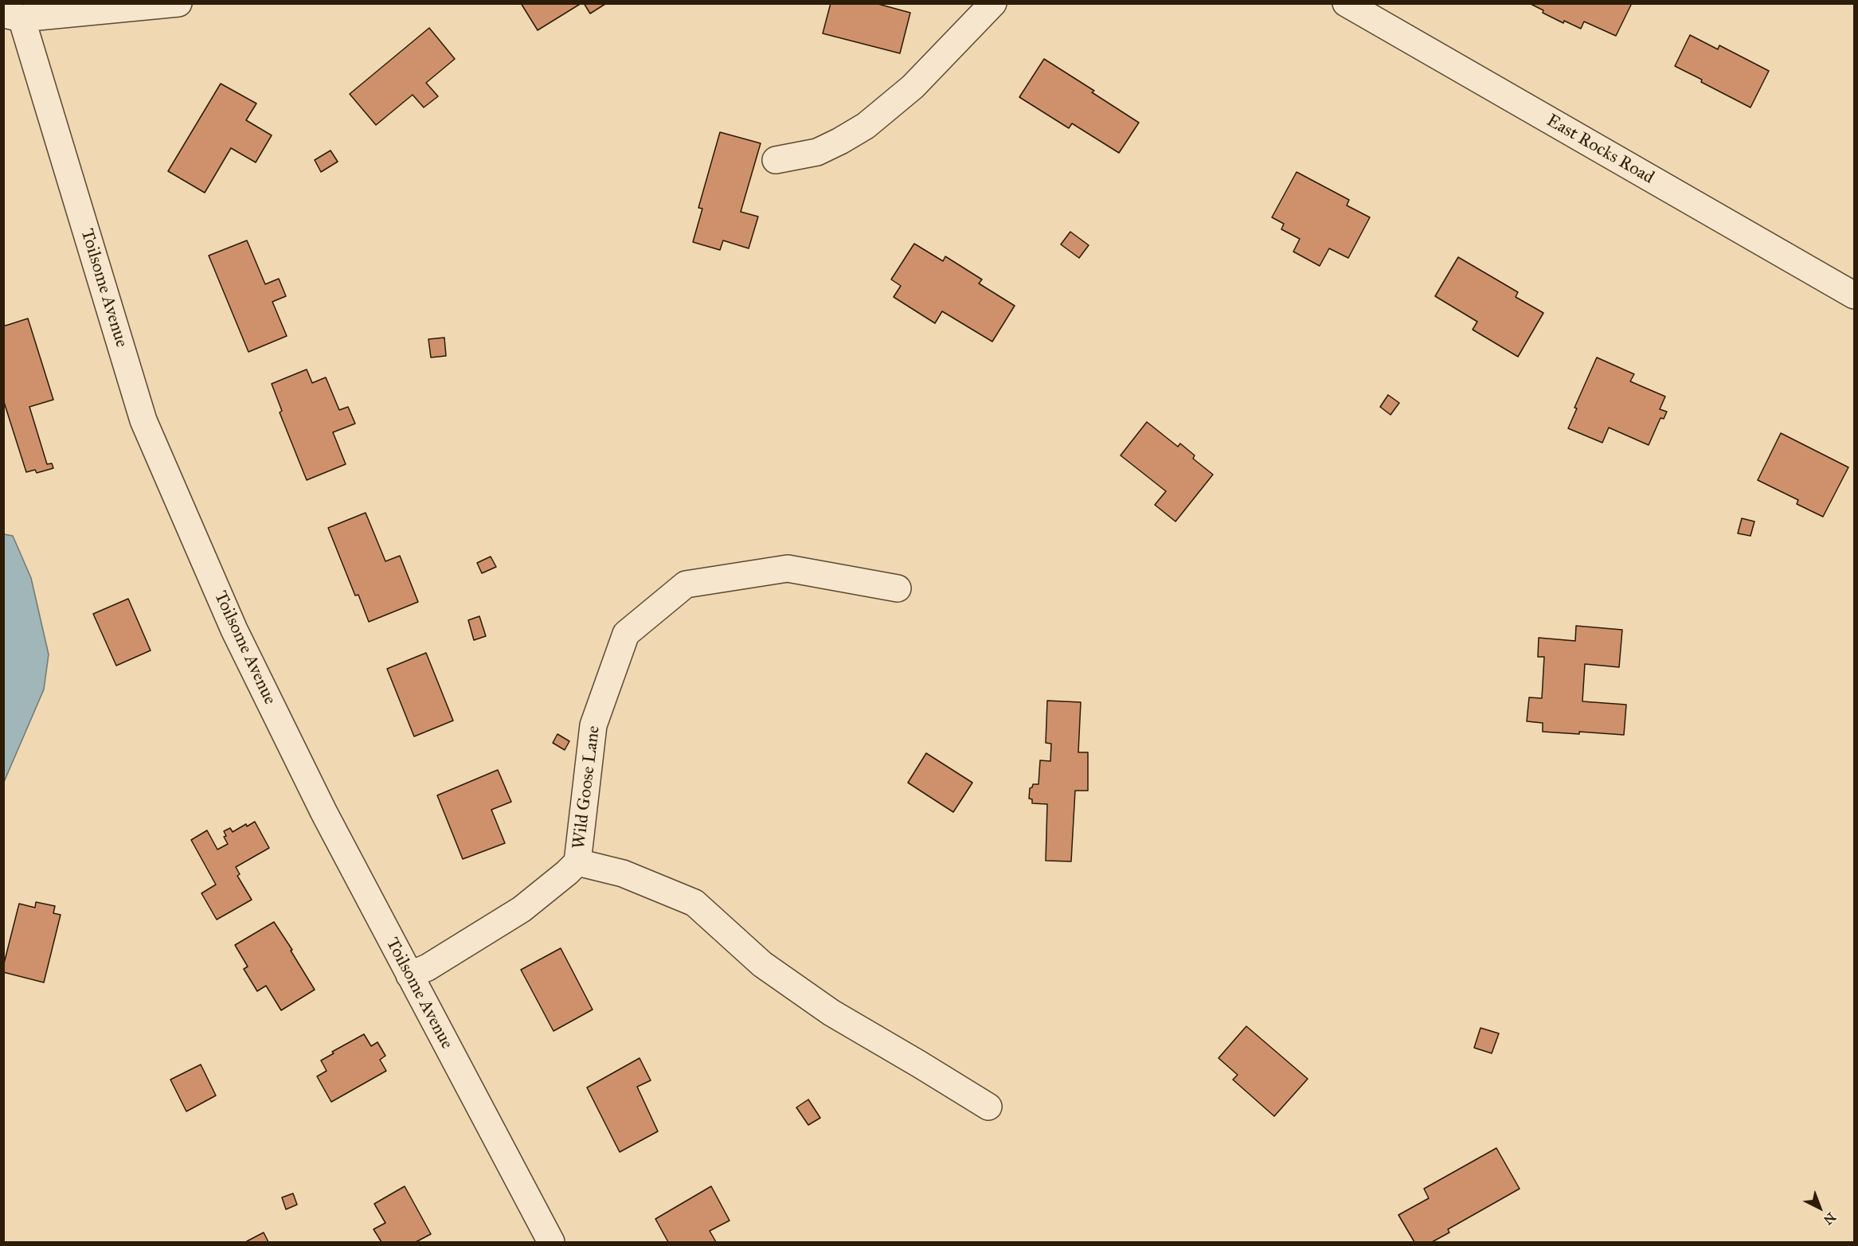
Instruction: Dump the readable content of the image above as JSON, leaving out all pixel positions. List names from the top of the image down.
{
  "streets": {
    "street": ["East Rocks Road", "Toilsome Avenue", "Wild Goose Lane"]
  },
  "crossings": [
    ["Toilsome Avenue", "Wild Goose Lane"]
  ],
  "north": "bottom right"
}
